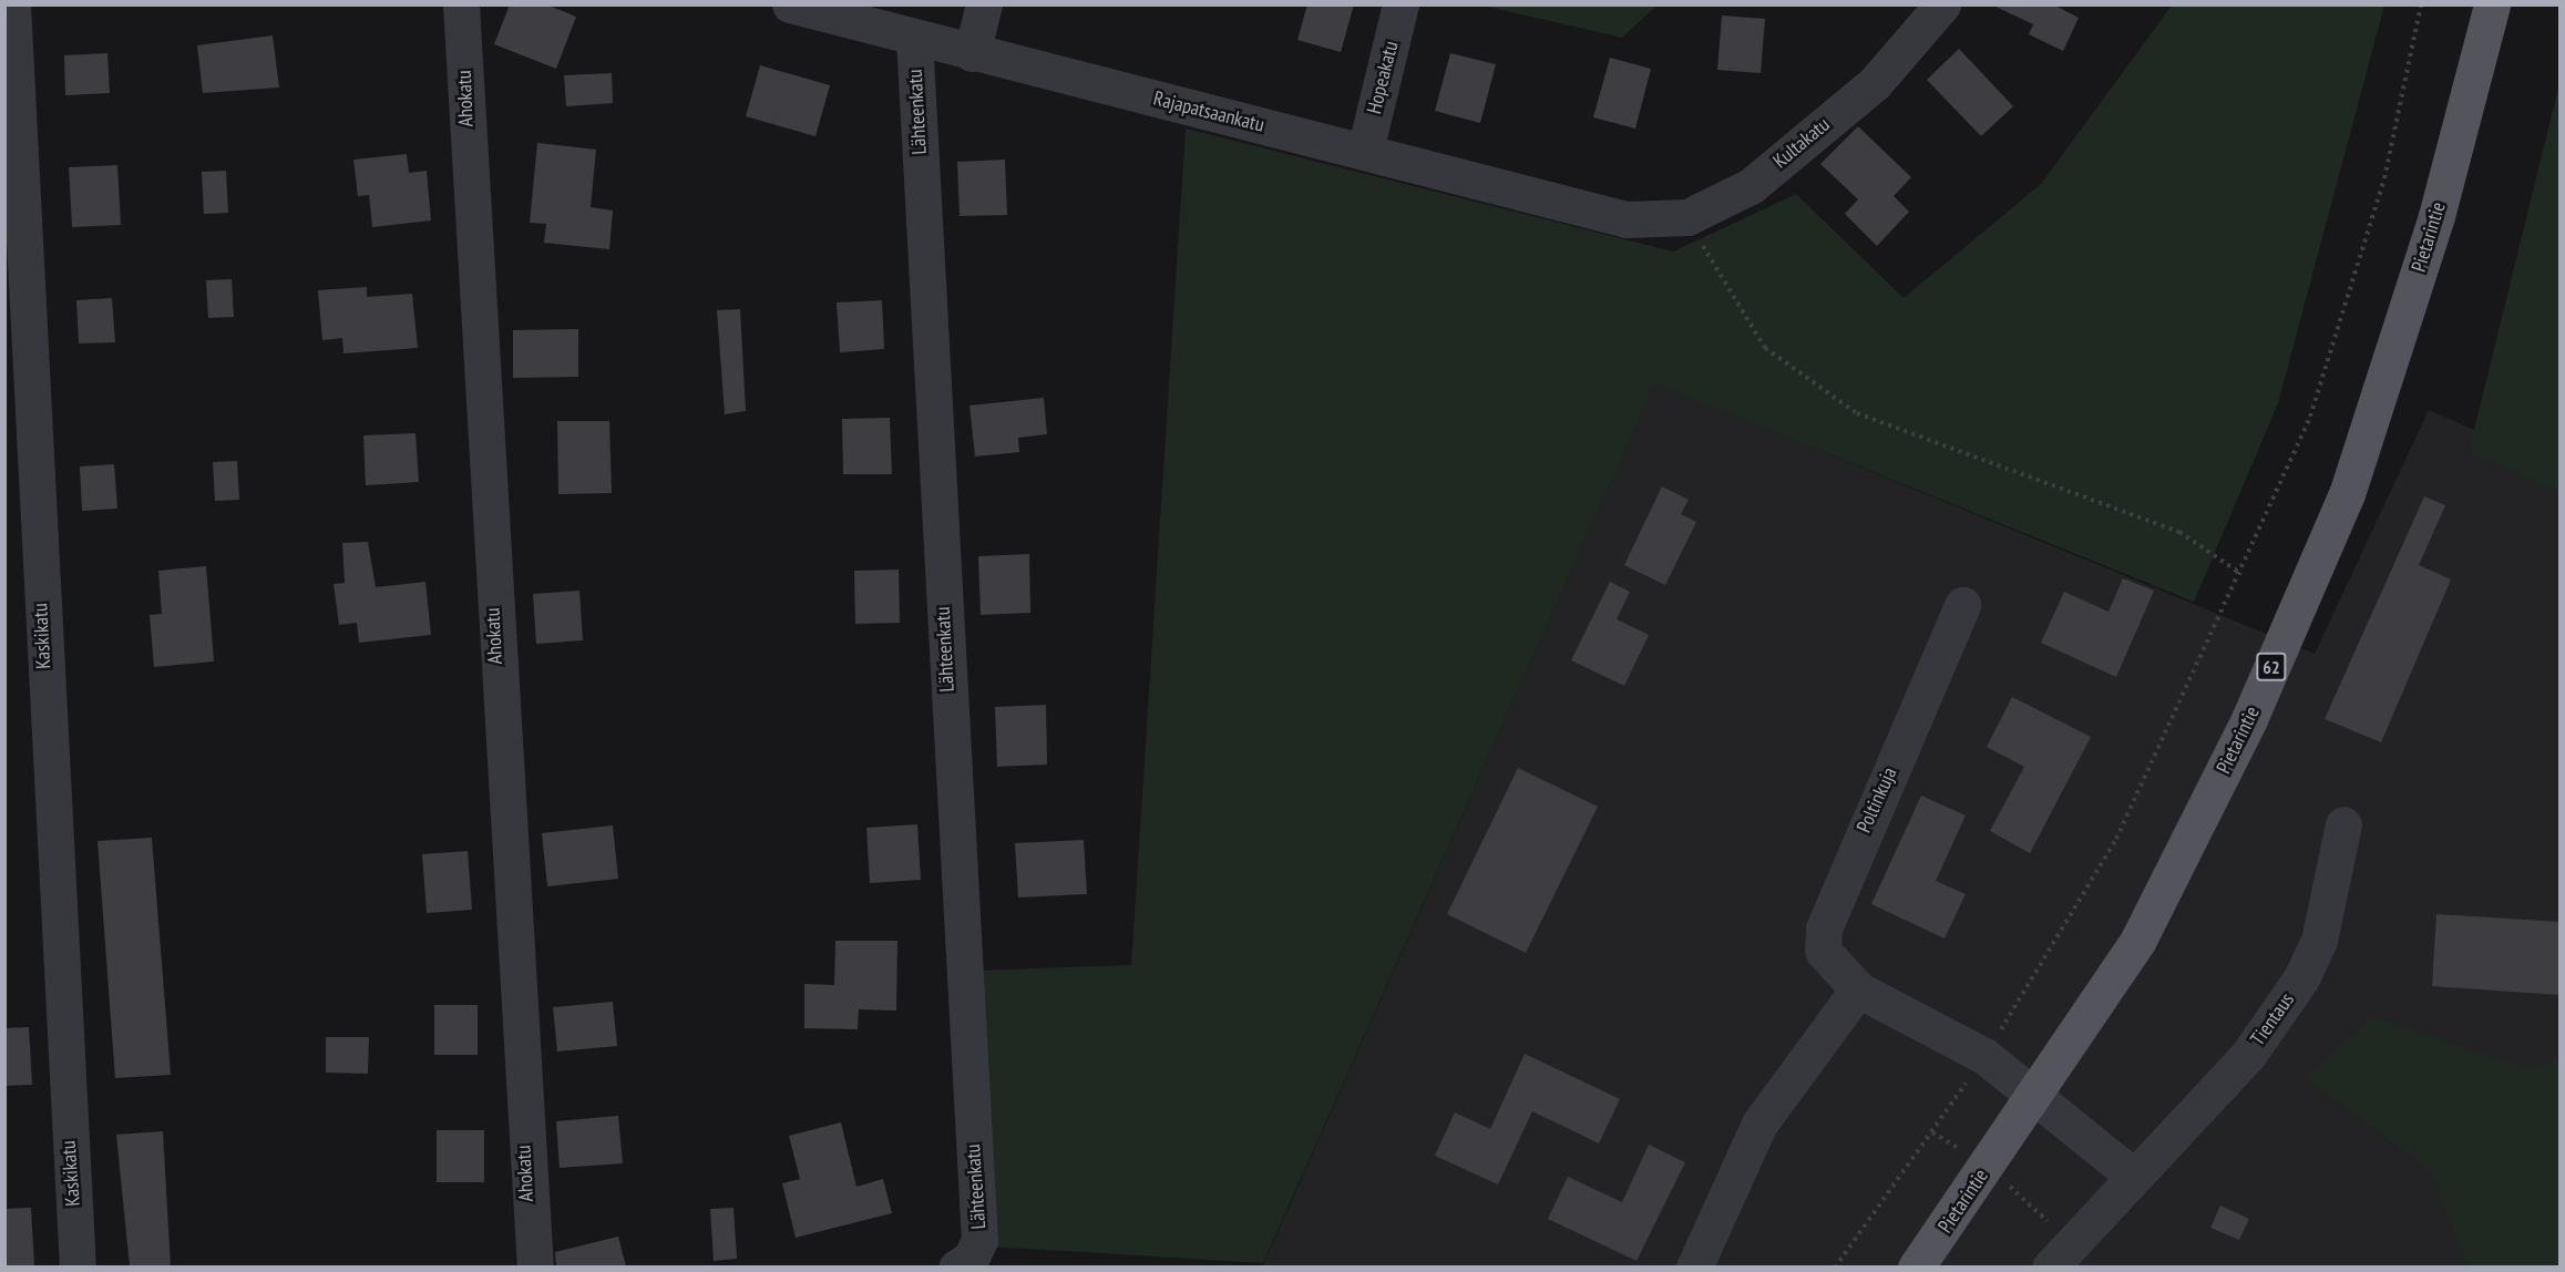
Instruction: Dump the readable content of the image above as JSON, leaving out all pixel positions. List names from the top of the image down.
{
  "streets": {
    "main road": ["Pietarintie", "62"],
    "street": [
      "Hopeakatu",
      "Ahokatu",
      "Lähteenkatu",
      "Rajapatsaankatu",
      "Kultakatu",
      "Kaskikatu",
      "Poltinkuja",
      "Tientaus"
    ]
  },
  "crossings": [
    ["Hopeakatu", "Rajapatsaankatu"],
    ["Lähteenkatu", "Rajapatsaankatu"],
    ["Rajapatsaankatu", "Kultakatu"],
    ["Pietarintie", "Poltinkuja"]
  ]
}
